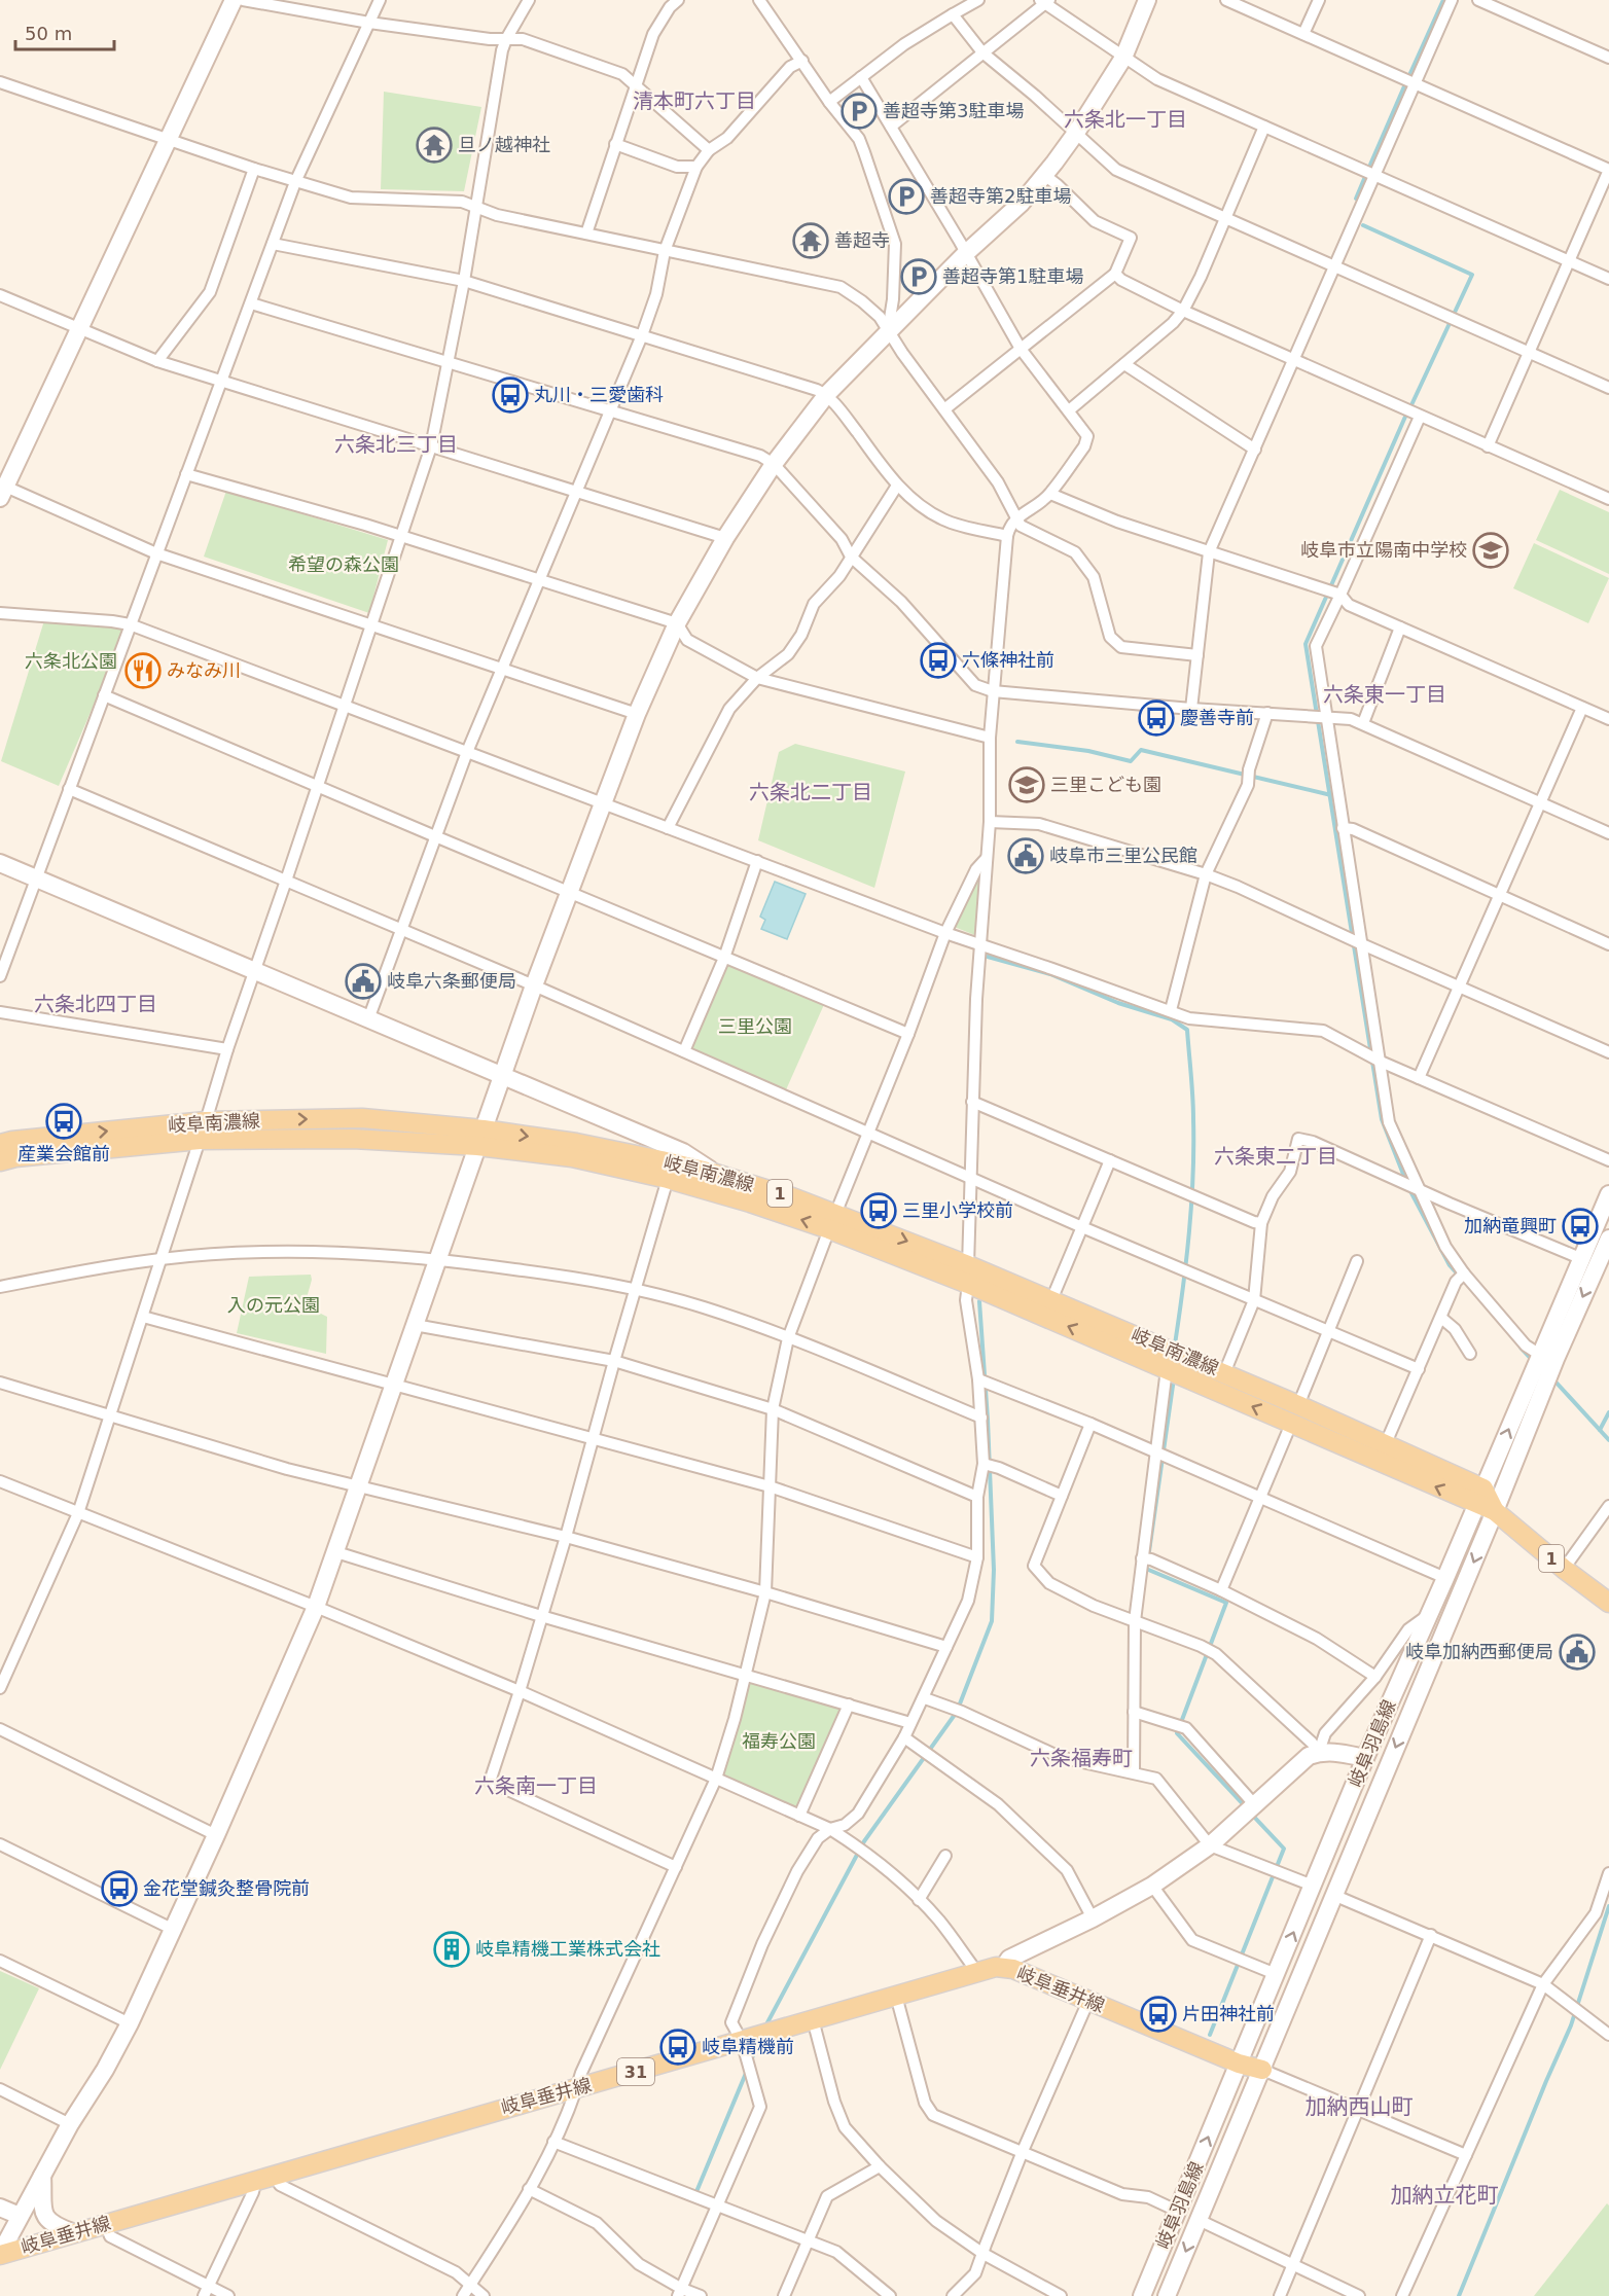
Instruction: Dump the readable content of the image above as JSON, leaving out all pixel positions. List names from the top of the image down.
{
  "streets": {
    "main road": [
      "岐阜南濃線",
      "1",
      "岐阜垂井線",
      "31"
    ],
    "street": ["岐阜羽島線"]
  },
  "crossings": [
    ["岐阜南濃線", "1"],
    ["岐阜南濃線", "岐阜羽島線"],
    ["1", "岐阜羽島線"],
    ["岐阜羽島線", "岐阜垂井線"]
  ],
  "districts": [
    "清本町六丁目",
    "六条北一丁目",
    "六条北三丁目",
    "六条東一丁目",
    "六条北二丁目",
    "六条北四丁目",
    "六条東二丁目",
    "六条福寿町",
    "六条南一丁目",
    "加納西山町",
    "加納立花町"
  ],
  "parks": [
    "希望の森公園",
    "六条北公園",
    "三里公園",
    "入の元公園",
    "福寿公園"
  ],
  "places": {
    "parking": ["善超寺第3駐車場", "善超寺第2駐車場", "善超寺第1駐車場"],
    "temple": ["旦ノ越神社", "善超寺"],
    "bus stop": [
      "丸川・三愛歯科",
      "六條神社前",
      "慶善寺前",
      "産業会館前",
      "三里小学校前",
      "加納竜興町",
      "金花堂鍼灸整骨院前",
      "片田神社前",
      "岐阜精機前"
    ],
    "school or university": ["岐阜市立陽南中学校", "三里こども園"],
    "restaurant": ["みなみ川"],
    "public building": ["岐阜市三里公民館", "岐阜六条郵便局", "岐阜加納西郵便局"],
    "building": ["岐阜精機工業株式会社"]
  },
  "scale_bar": "50 m"
}
